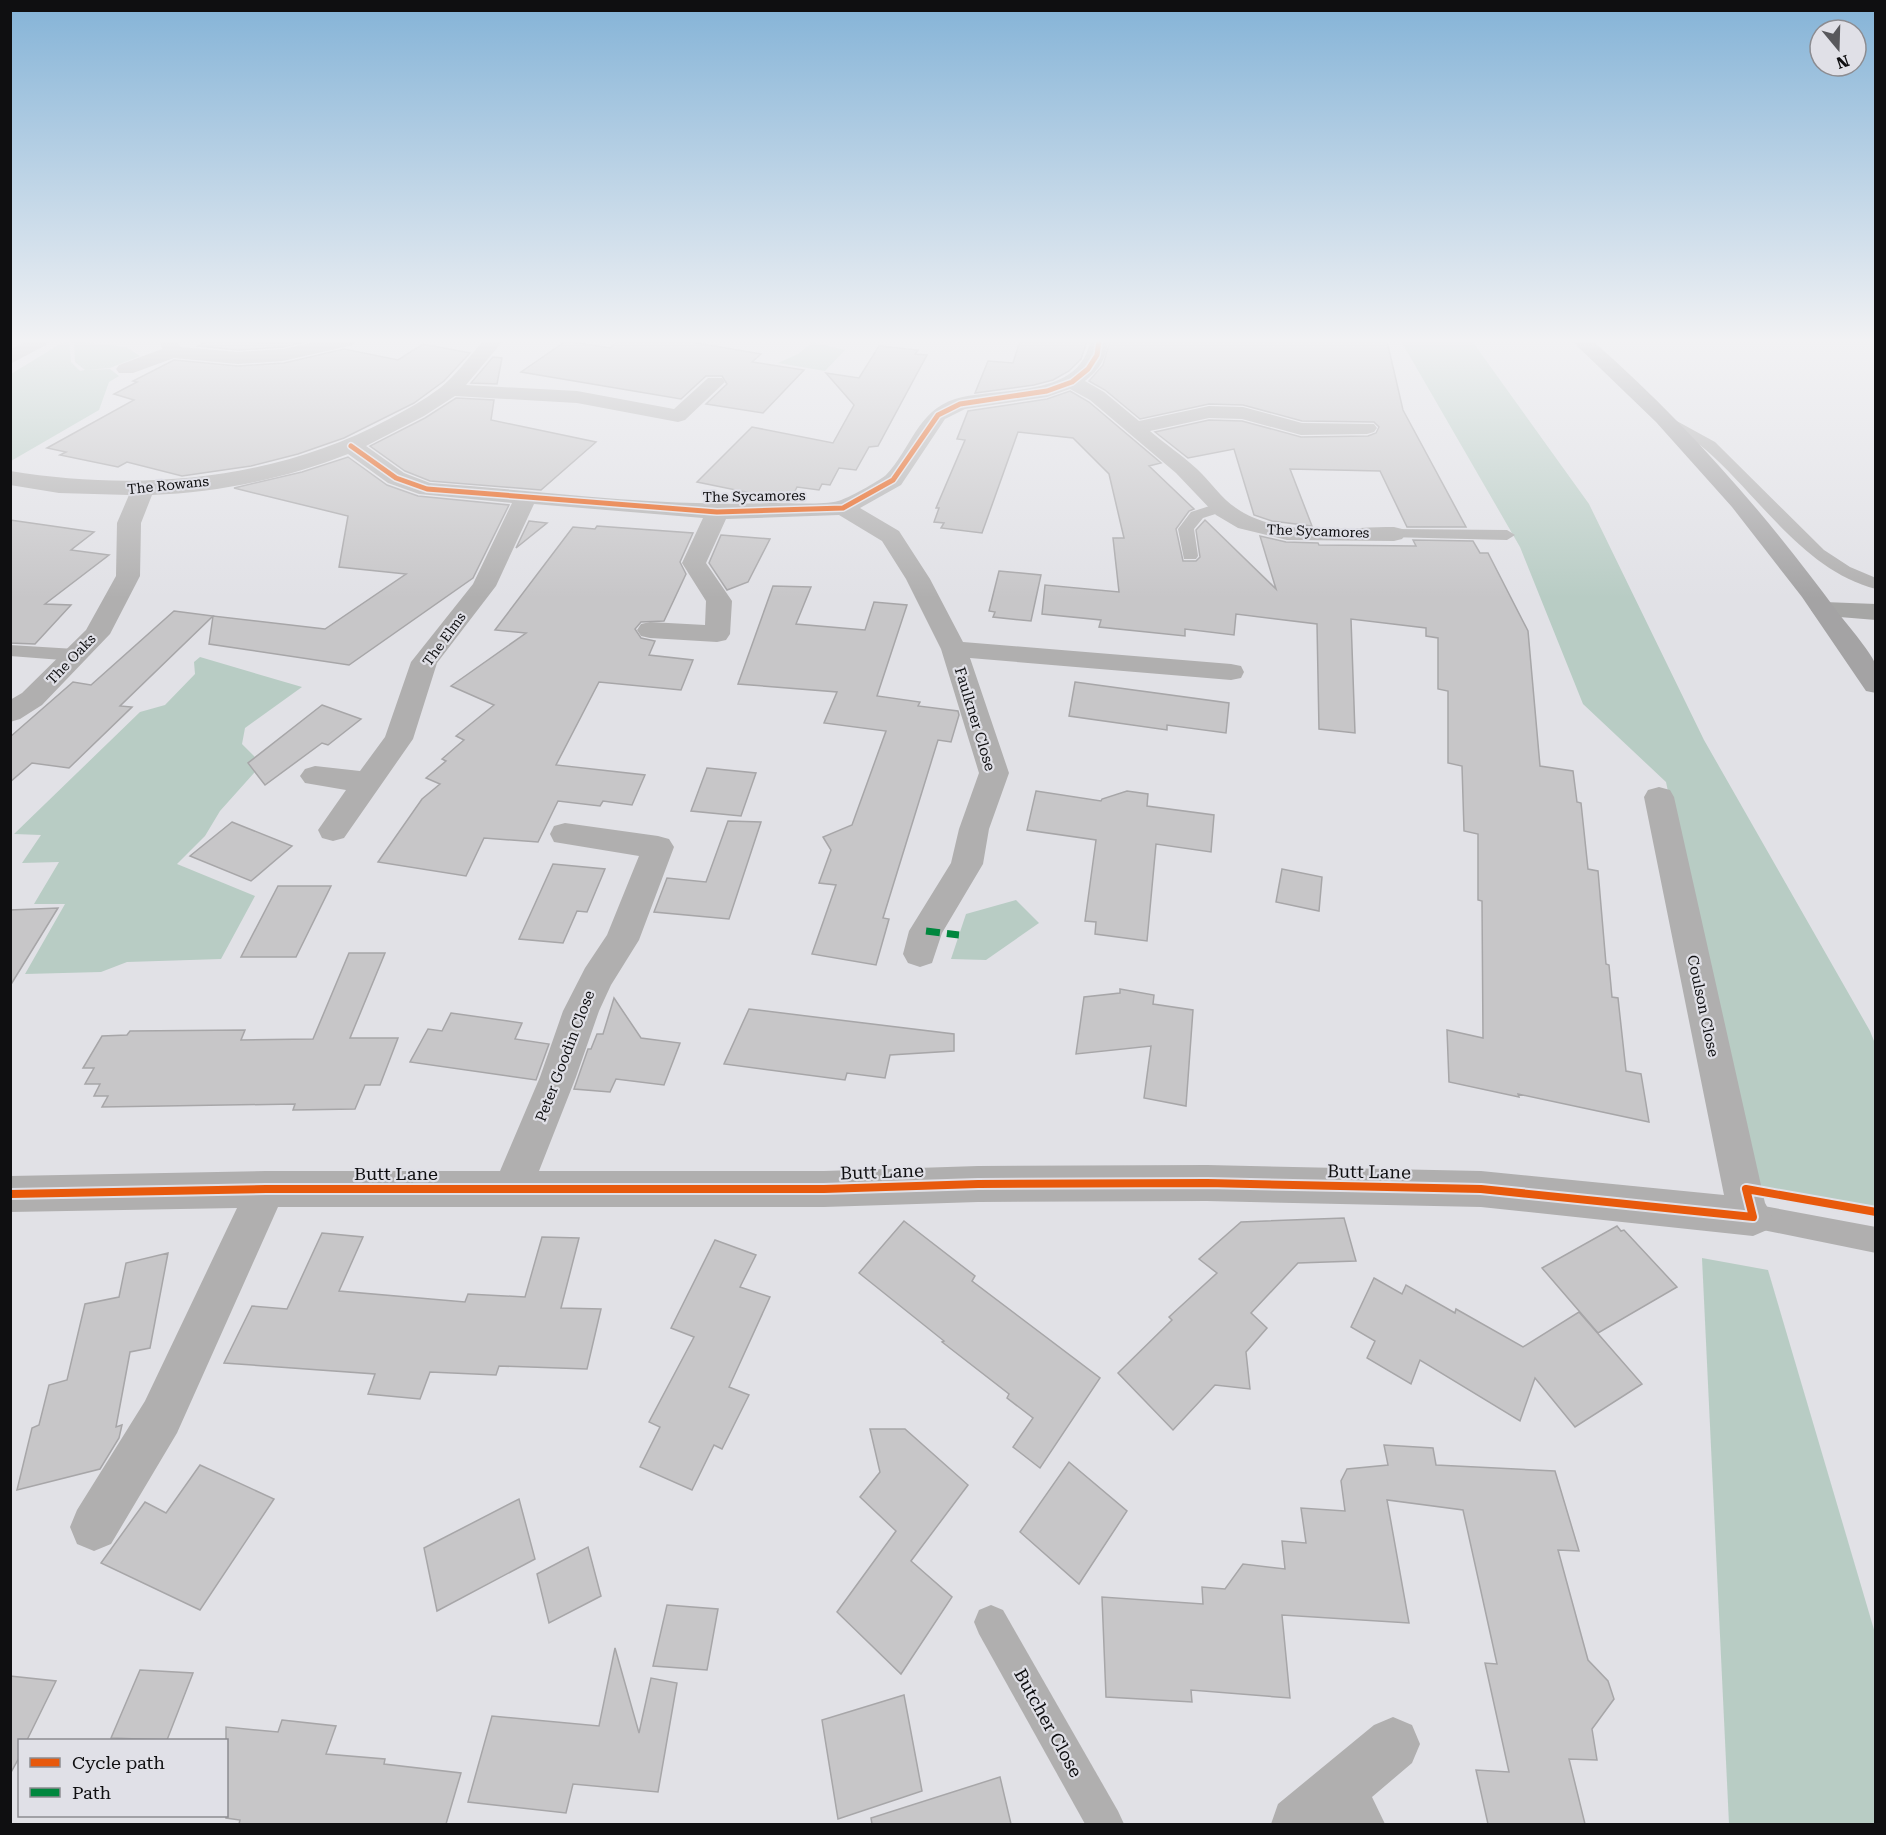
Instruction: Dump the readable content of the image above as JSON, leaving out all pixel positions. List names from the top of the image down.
{
  "streets": {
    "street": [
      "The Rowans",
      "The Sycamores",
      "The Elms",
      "The Oaks",
      "Faulkner Close",
      "Coulson Close",
      "Peter Goodin Close",
      "Butt Lane"
    ],
    "lane": ["Butcher Close"]
  },
  "crossings": [
    ["The Rowans", "The Sycamores"],
    ["The Rowans", "The Oaks"],
    ["The Sycamores", "The Elms"],
    ["The Sycamores", "Faulkner Close"],
    ["Coulson Close", "Butt Lane"],
    ["Peter Goodin Close", "Butt Lane"]
  ],
  "legend": ["Cycle path", "Path"],
  "north": "bottom"
}
